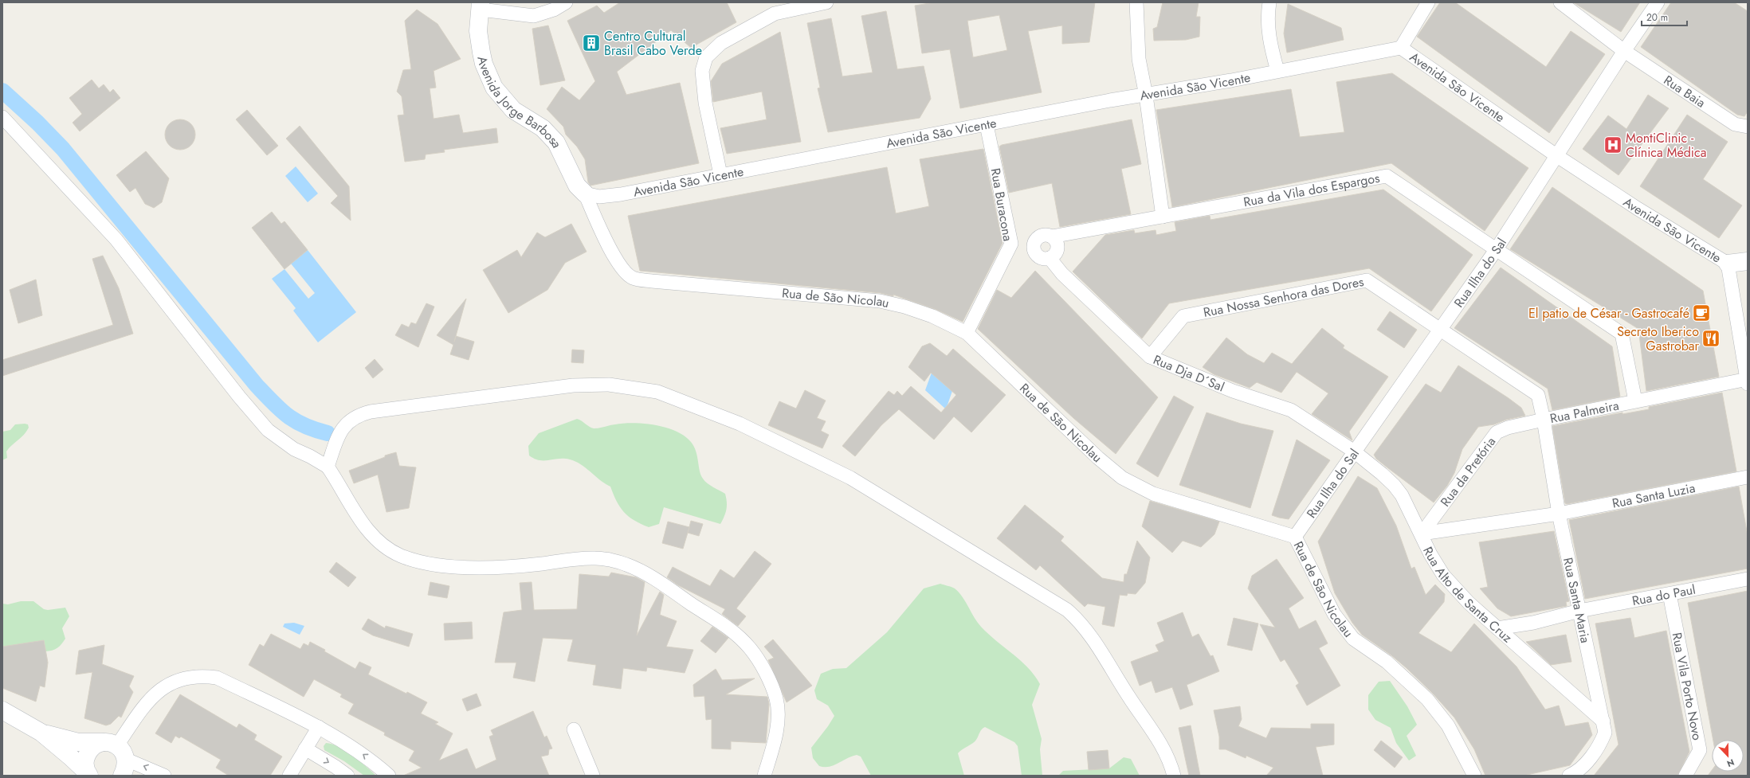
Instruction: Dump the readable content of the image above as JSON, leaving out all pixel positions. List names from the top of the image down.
{
  "streets": {
    "street": [
      "Avenida São Vicente",
      "Rua Baia",
      "Avenida Jorge Barbosa",
      "Rua da Vila dos Espargos",
      "Rua Buracona",
      "Rua Ilha do Sal",
      "Rua Nossa Senhora das Dores",
      "Rua de São Nicolau",
      "Rua Dja D´Sal",
      "Rua Palmeira",
      "Rua da Pretória",
      "Rua Santa Luzia",
      "Rua Alto de Santa Cruz",
      "Rua do Paul",
      "Rua Santa Maria",
      "Rua Vila Porto Novo"
    ]
  },
  "crossings": [
    ["Avenida São Vicente", "Avenida Jorge Barbosa"],
    ["Avenida São Vicente", "Rua Buracona"],
    ["Avenida São Vicente", "Rua Ilha do Sal"],
    ["Avenida São Vicente", "Rua de São Nicolau"],
    ["Rua Baia", "Rua Ilha do Sal"],
    ["Avenida Jorge Barbosa", "Rua de São Nicolau"],
    ["Rua da Vila dos Espargos", "Rua Ilha do Sal"],
    ["Rua da Vila dos Espargos", "Rua Dja D´Sal"],
    ["Rua da Vila dos Espargos", "Rua Palmeira"],
    ["Rua Buracona", "Rua de São Nicolau"],
    ["Rua Ilha do Sal", "Rua Nossa Senhora das Dores"],
    ["Rua Ilha do Sal", "Rua de São Nicolau"],
    ["Rua Ilha do Sal", "Rua Dja D´Sal"],
    ["Rua Ilha do Sal", "Rua Palmeira"],
    ["Rua Ilha do Sal", "Rua Alto de Santa Cruz"],
    ["Rua Nossa Senhora das Dores", "Rua Dja D´Sal"],
    ["Rua Nossa Senhora das Dores", "Rua Palmeira"],
    ["Rua Dja D´Sal", "Rua Alto de Santa Cruz"],
    ["Rua Palmeira", "Rua da Pretória"],
    ["Rua Palmeira", "Rua Santa Maria"],
    ["Rua da Pretória", "Rua Santa Luzia"],
    ["Rua da Pretória", "Rua Alto de Santa Cruz"],
    ["Rua da Pretória", "Rua Santa Maria"],
    ["Rua Santa Luzia", "Rua Alto de Santa Cruz"],
    ["Rua Santa Luzia", "Rua Santa Maria"],
    ["Rua Alto de Santa Cruz", "Rua do Paul"],
    ["Rua Alto de Santa Cruz", "Rua Santa Maria"],
    ["Rua do Paul", "Rua Santa Maria"],
    ["Rua do Paul", "Rua Vila Porto Novo"]
  ],
  "places": {
    "building": ["Centro Cultural Brasil Cabo Verde"],
    "hospital": ["MontiClinic - Clínica Médica"],
    "cafe": ["El patio de César - Gastrocafé"],
    "restaurant": ["Secreto Iberico Gastrobar"]
  },
  "scale_bar": "20 m",
  "north": "bottom"
}
